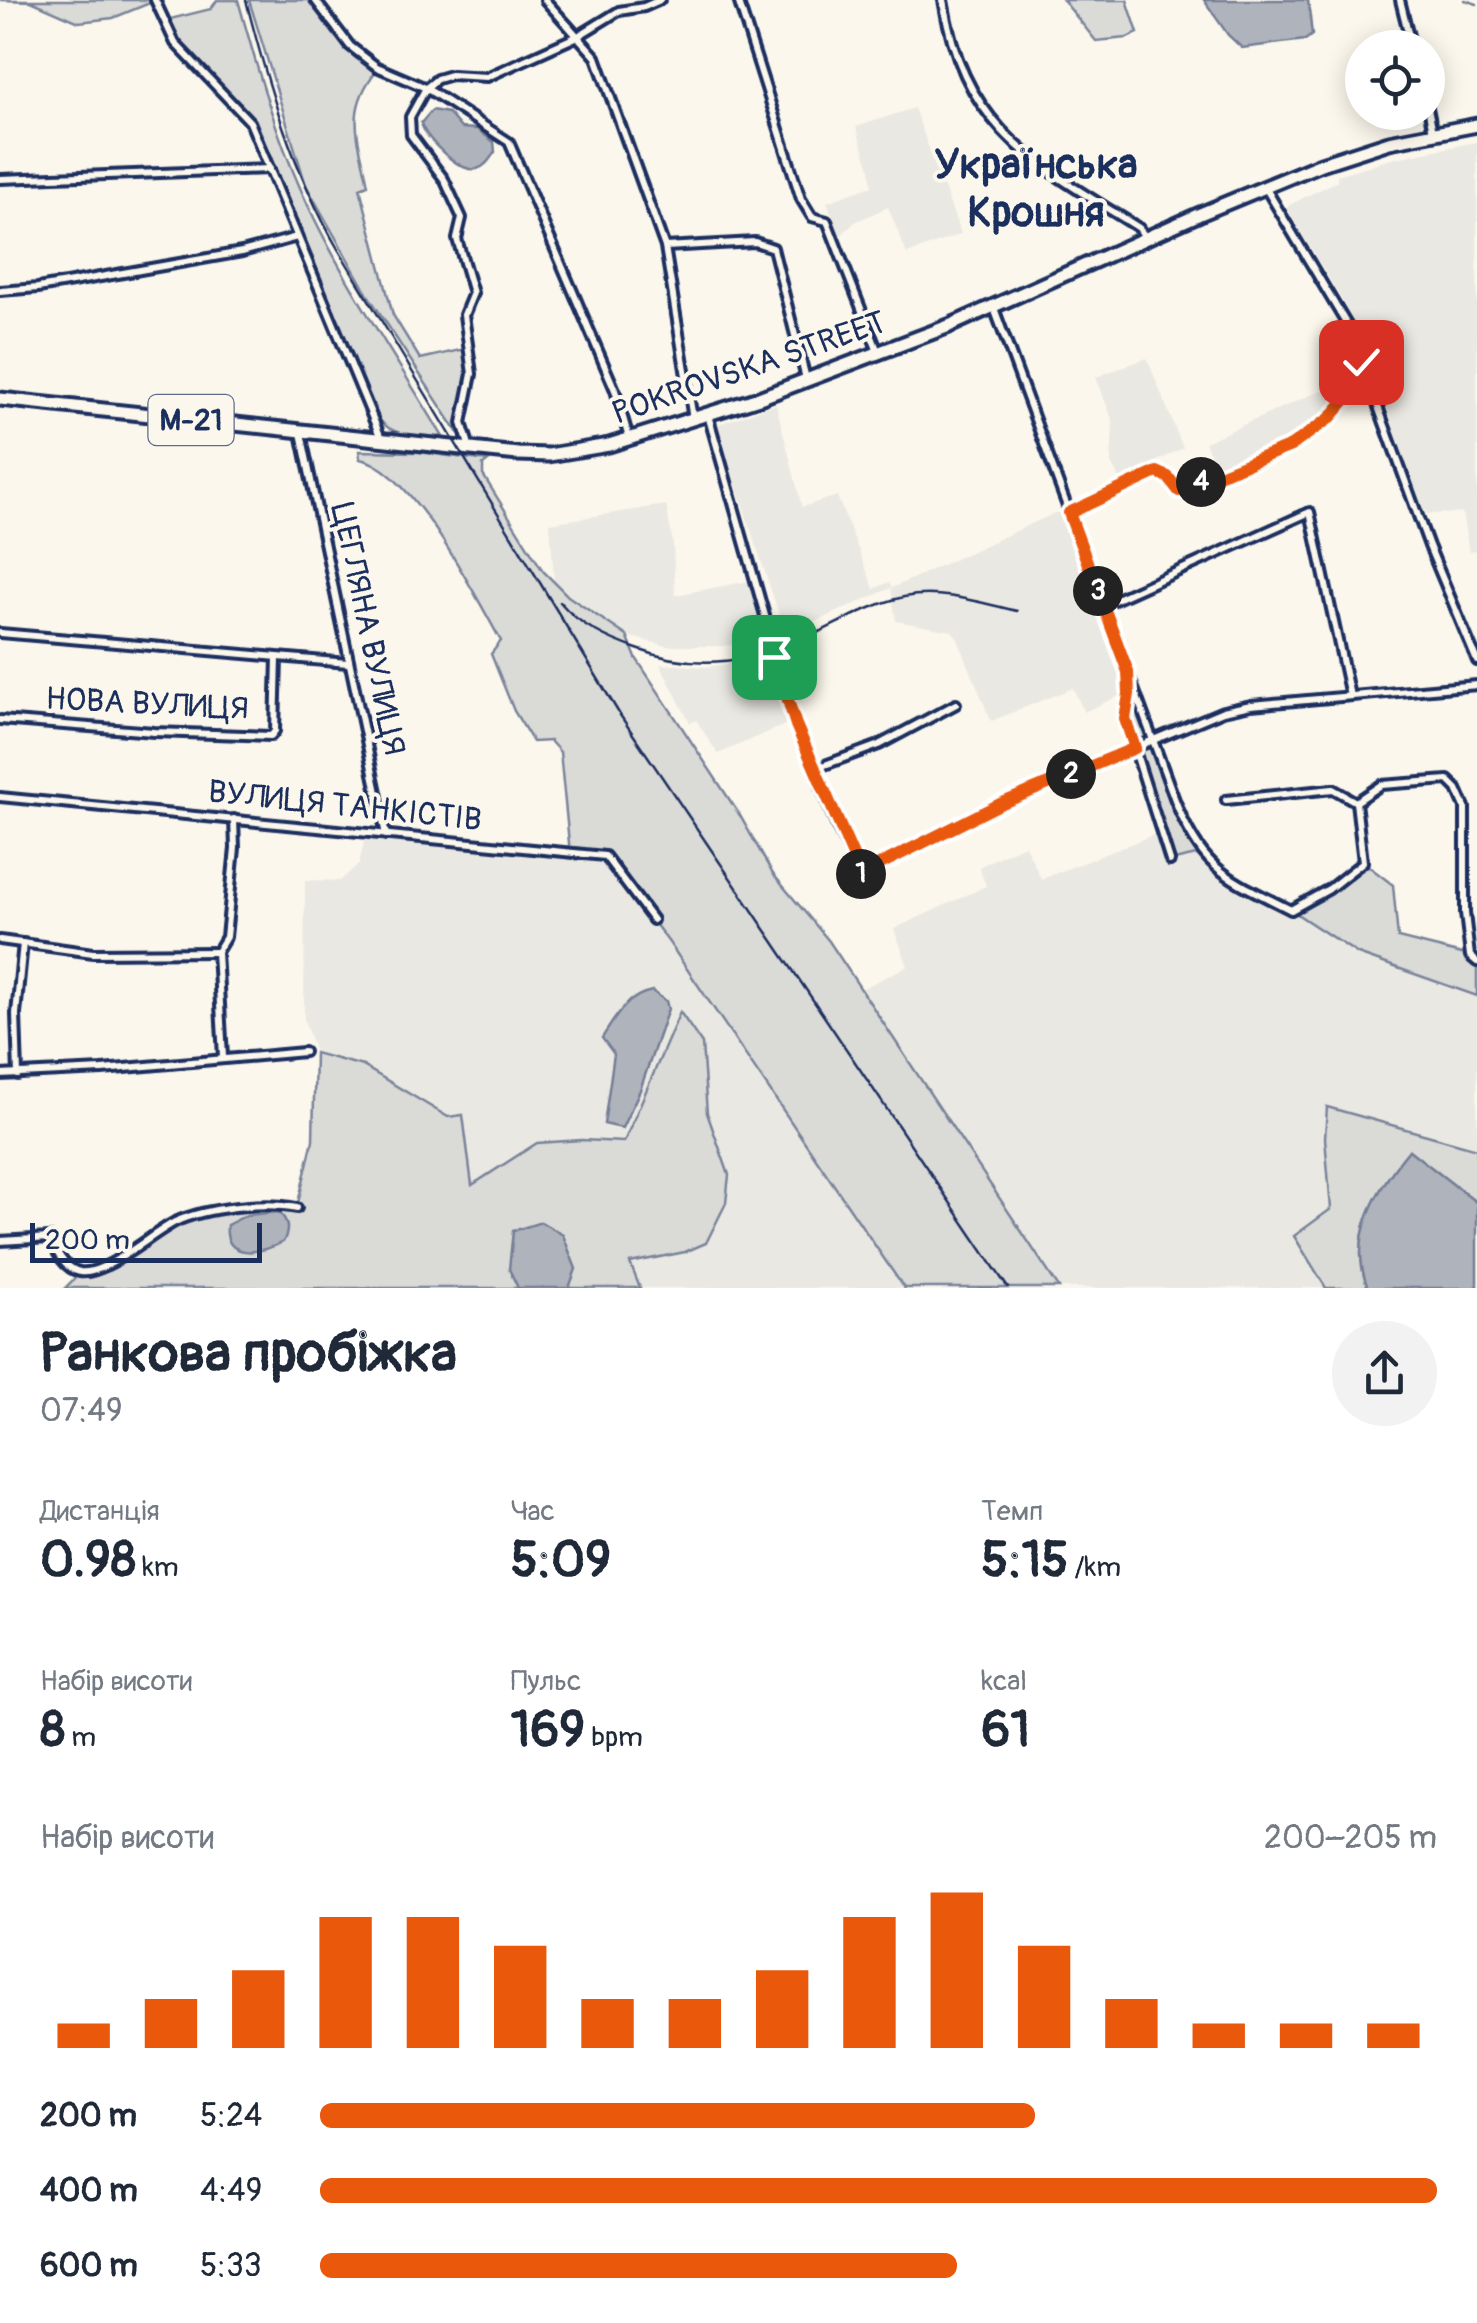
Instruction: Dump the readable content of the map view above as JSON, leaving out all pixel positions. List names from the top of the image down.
{
  "streets": {
    "highway": ["POKROVSKA STREET", "М-21"],
    "street": ["ЦЕГЛЯНА ВУЛИЦЯ", "НОВА ВУЛИЦЯ", "ВУЛИЦЯ ТАНКІСТІВ"]
  },
  "crossings": [
    ["POKROVSKA STREET", "ЦЕГЛЯНА ВУЛИЦЯ"],
    ["ЦЕГЛЯНА ВУЛИЦЯ", "ВУЛИЦЯ ТАНКІСТІВ"]
  ],
  "districts": ["Українська Крошня"],
  "scale_bar": "200 m",
  "page": {
    "pins": [
      "4",
      "3",
      "2",
      "1"
    ],
    "scale": "200 m",
    "heading": ["Ранкова пробіжка", "07:49"],
    "stats": [
      ["Дистанція", "0.98 km"],
      ["Час", "5:09"],
      ["Темп", "5:15 /km"],
      ["Набір висоти", "8 m"],
      ["Пульс", "169 bpm"],
      ["kcal", "61"]
    ],
    "chart": ["Набір висоти", "200–205 m"],
    "list": [
      {
        "name": "200 m",
        "note": "5:24"
      },
      {
        "name": "400 m",
        "note": "4:49"
      },
      {
        "name": "600 m",
        "note": "5:33"
      }
    ]
  }
}
